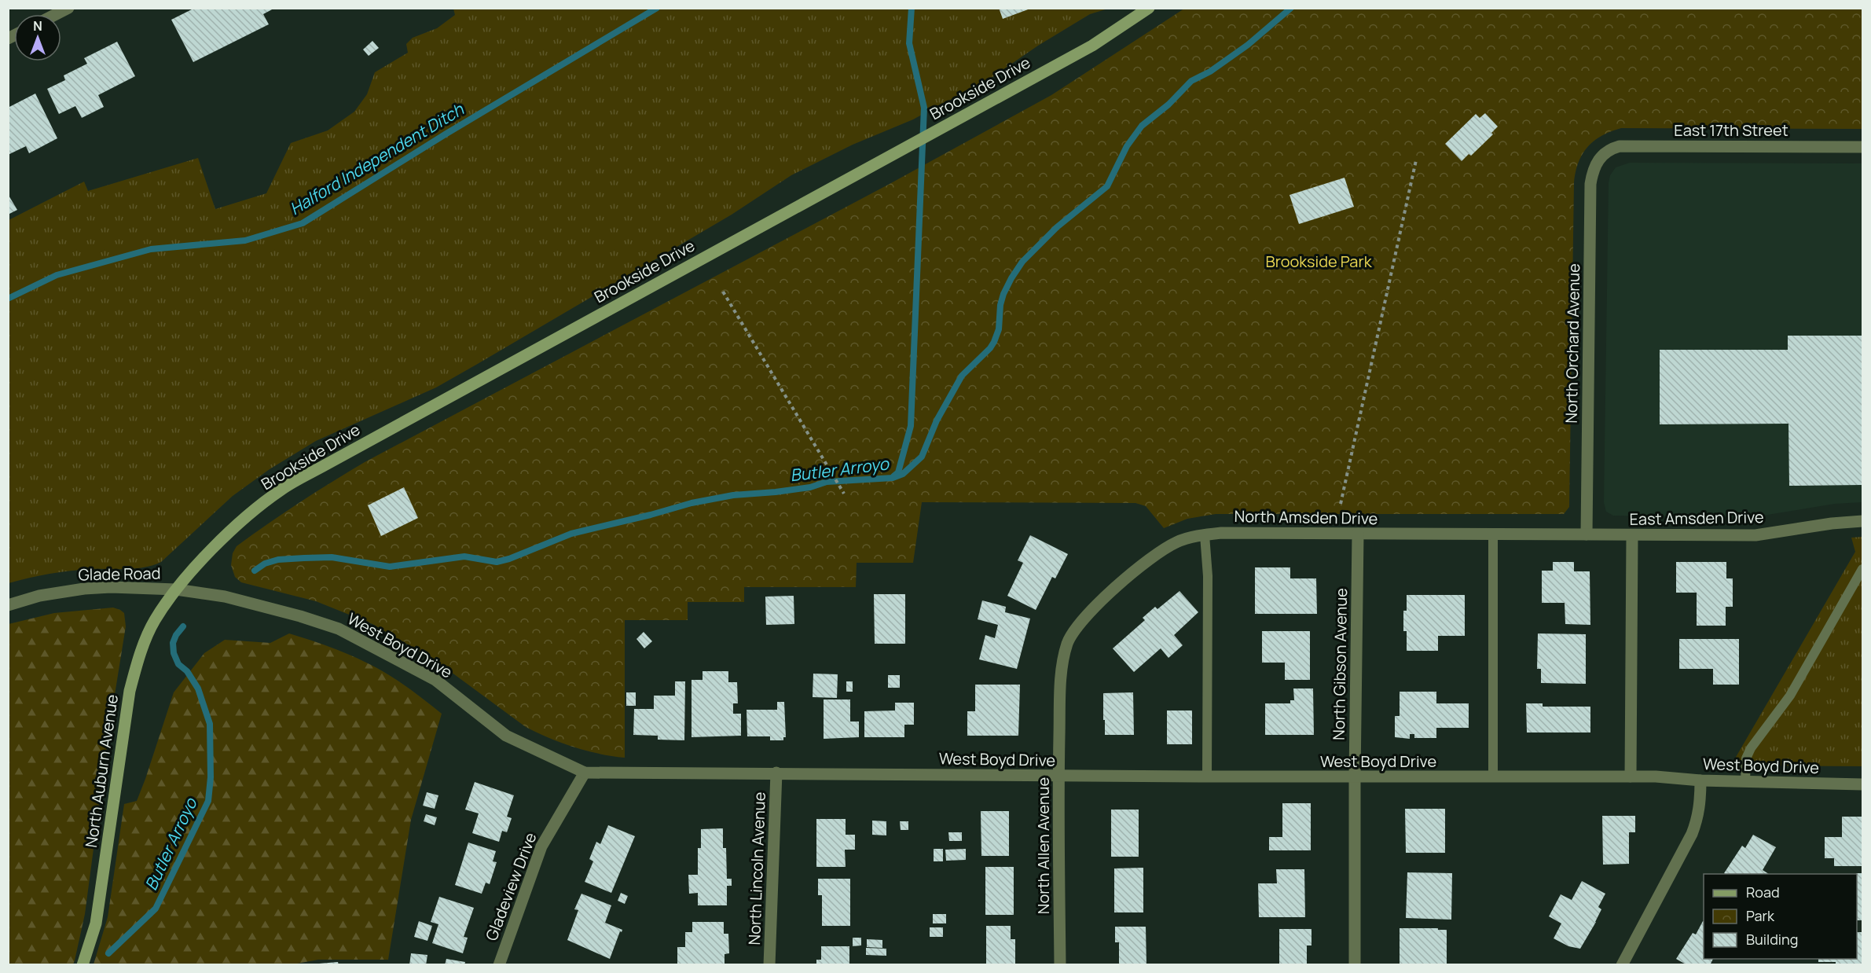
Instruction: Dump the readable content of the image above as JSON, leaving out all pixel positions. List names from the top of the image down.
{
  "streets": {
    "main road": ["Brookside Drive", "North Auburn Avenue"],
    "street": [
      "East 17th Street",
      "North Orchard Avenue",
      "North Amsden Drive",
      "East Amsden Drive",
      "Glade Road",
      "West Boyd Drive",
      "North Gibson Avenue",
      "North Allen Avenue",
      "North Lincoln Avenue",
      "Gladeview Drive"
    ]
  },
  "crossings": [
    ["Brookside Drive", "Glade Road"],
    ["Brookside Drive", "West Boyd Drive"],
    ["Brookside Drive", "North Auburn Avenue"],
    ["East 17th Street", "North Orchard Avenue"],
    ["North Orchard Avenue", "North Amsden Drive"],
    ["North Orchard Avenue", "East Amsden Drive"],
    ["North Amsden Drive", "East Amsden Drive"],
    ["North Amsden Drive", "North Gibson Avenue"],
    ["North Amsden Drive", "North Allen Avenue"],
    ["Glade Road", "West Boyd Drive"],
    ["Glade Road", "North Auburn Avenue"],
    ["West Boyd Drive", "North Gibson Avenue"],
    ["West Boyd Drive", "North Auburn Avenue"],
    ["West Boyd Drive", "North Allen Avenue"],
    ["West Boyd Drive", "North Lincoln Avenue"],
    ["West Boyd Drive", "Gladeview Drive"]
  ],
  "water": ["Halford Independent Ditch", "Butler Arroyo"],
  "parks": ["Brookside Park"],
  "legend": ["Road", "Park", "Building"],
  "north": "top"
}
